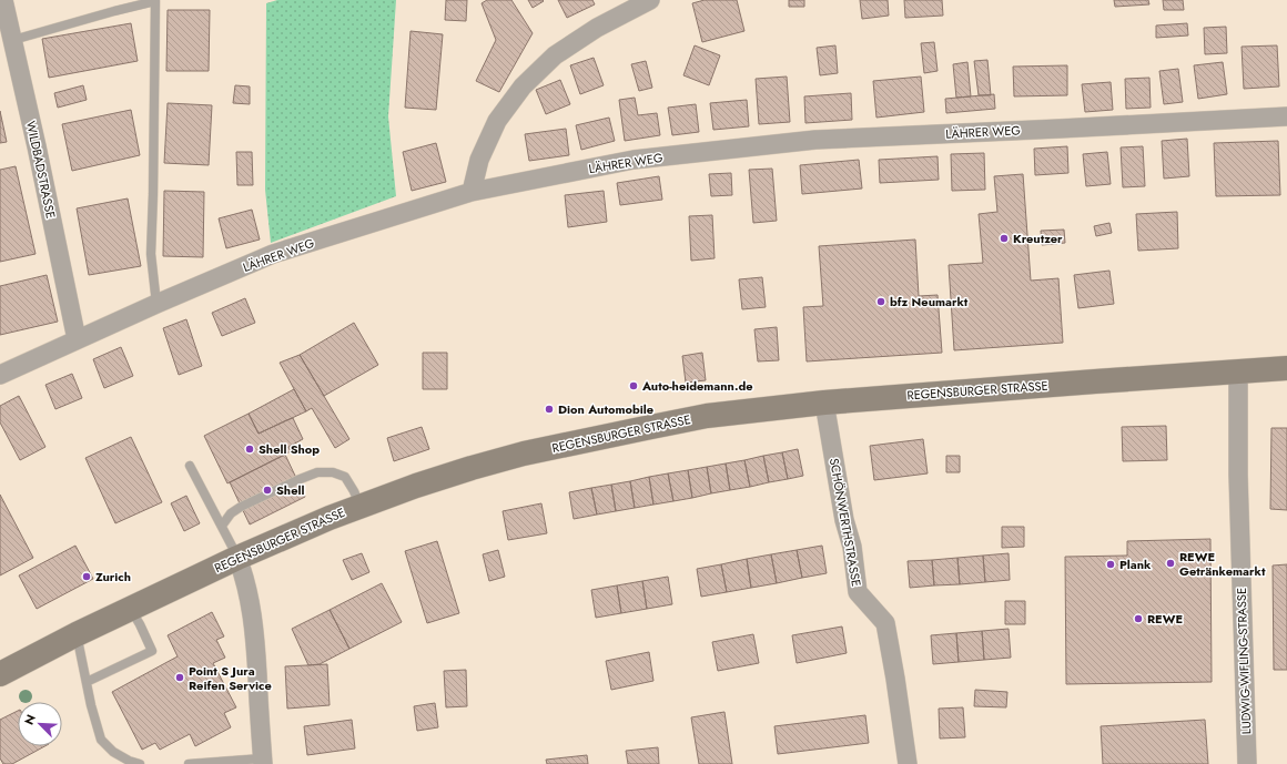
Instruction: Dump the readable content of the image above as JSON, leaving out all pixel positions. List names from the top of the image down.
{
  "streets": {
    "main road": ["REGENSBURGER STRASSE"],
    "street": [
      "LÄHRER WEG",
      "WILDBADSTRASSE",
      "SCHÖNWERTHSTRASSE",
      "LUDWIG-WIFLING-STRASSE"
    ]
  },
  "crossings": [
    ["LÄHRER WEG", "WILDBADSTRASSE"],
    ["REGENSBURGER STRASSE", "SCHÖNWERTHSTRASSE"],
    ["REGENSBURGER STRASSE", "LUDWIG-WIFLING-STRASSE"]
  ],
  "places": [
    "Kreutzer",
    "bfz Neumarkt",
    "Auto-heidemann.de",
    "Dion Automobile",
    "Shell Shop",
    "Shell",
    "REWE Getränkemarkt",
    "Plank",
    "Zurich",
    "REWE",
    "Point S Jura Reifen Service"
  ],
  "north": "top left"
}
